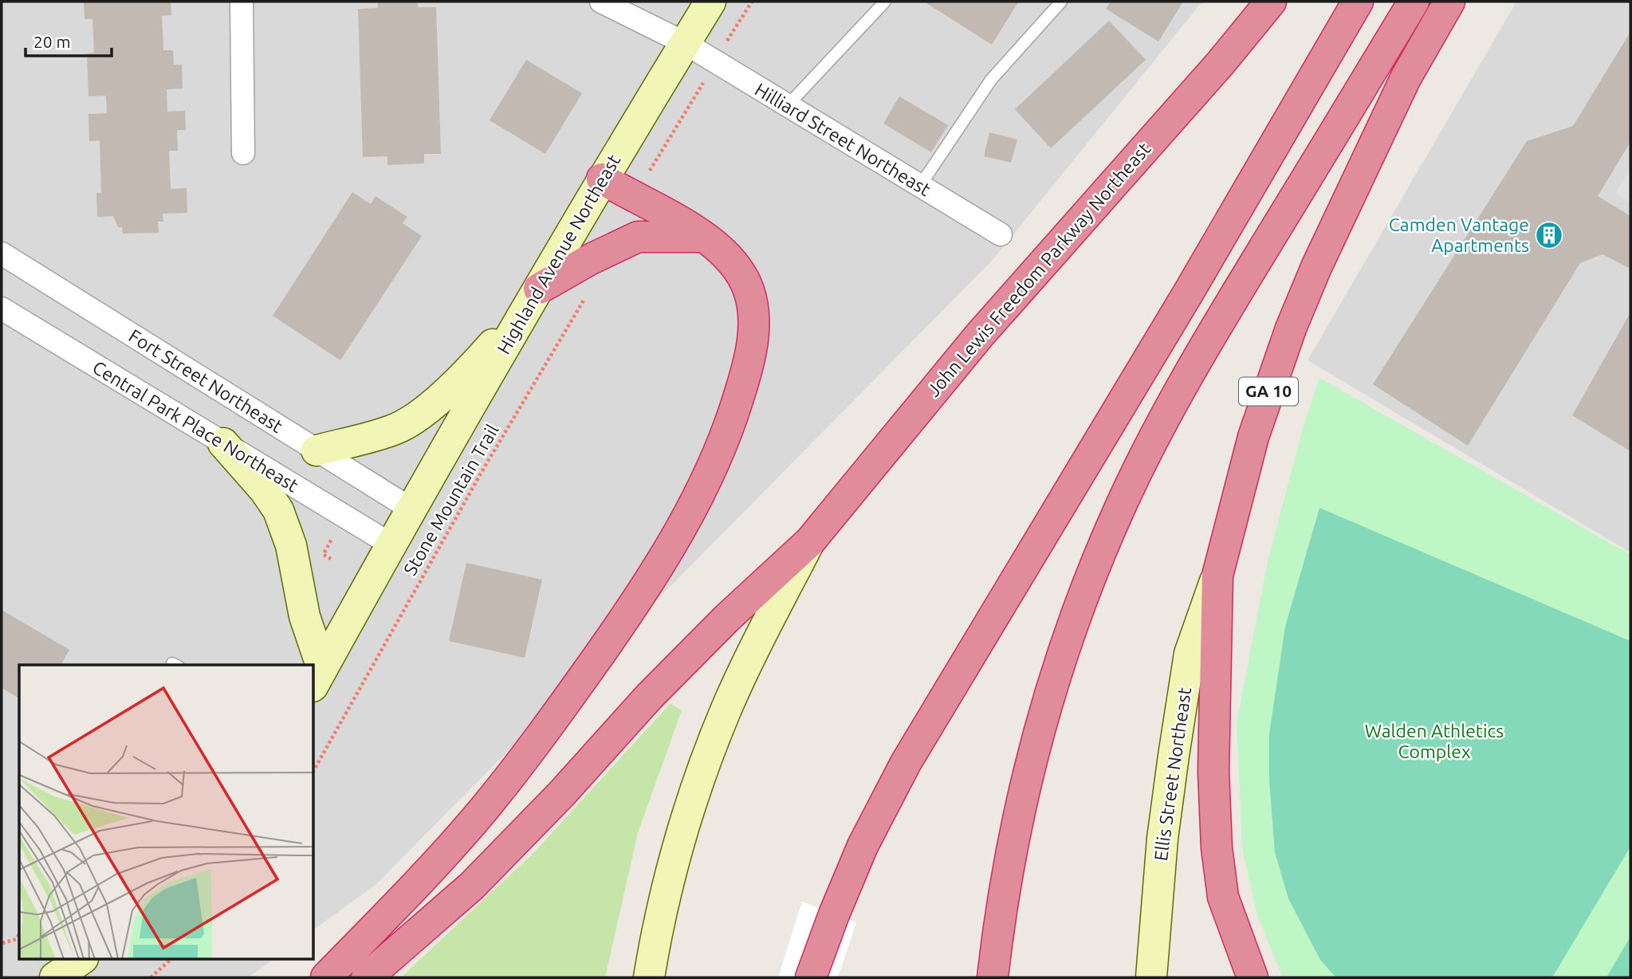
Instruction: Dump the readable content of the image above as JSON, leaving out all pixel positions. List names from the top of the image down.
{
  "streets": {
    "highway": ["John Lewis Freedom Parkway Northeast", "GA 10"],
    "main road": ["Highland Avenue Northeast", "Ellis Street Northeast"],
    "street": ["Hilliard Street Northeast", "Fort Street Northeast", "Central Park Place Northeast"],
    "path": ["Stone Mountain Trail"]
  },
  "crossings": [
    ["Hilliard Street Northeast", "Highland Avenue Northeast"],
    ["Highland Avenue Northeast", "Fort Street Northeast"],
    ["Highland Avenue Northeast", "Central Park Place Northeast"],
    ["GA 10", "Ellis Street Northeast"]
  ],
  "parks": ["Walden Athletics Complex"],
  "places": {
    "building": ["Camden Vantage Apartments"]
  },
  "scale_bar": "20 m"
}
